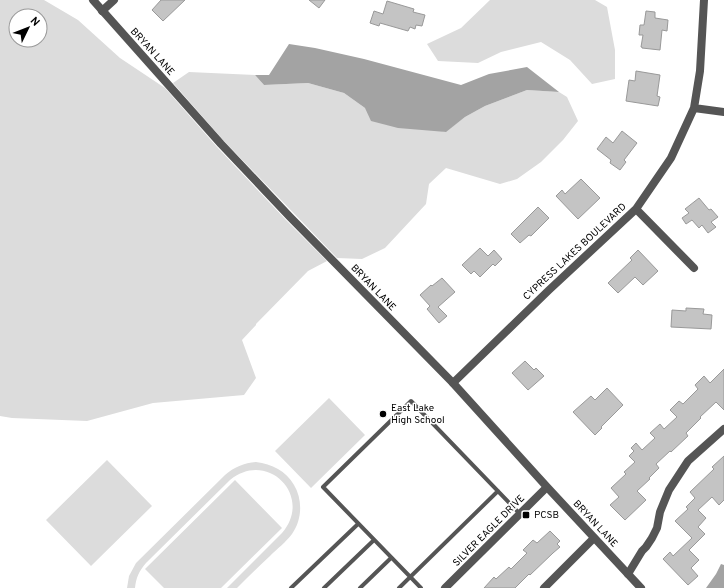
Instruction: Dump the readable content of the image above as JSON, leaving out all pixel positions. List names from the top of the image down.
{
  "streets": {
    "street": ["BRYAN LANE", "CYPRESS LAKES BOULEVARD", "SILVER EAGLE DRIVE"]
  },
  "crossings": [
    ["BRYAN LANE", "CYPRESS LAKES BOULEVARD"],
    ["BRYAN LANE", "SILVER EAGLE DRIVE"]
  ],
  "places": {
    "other": ["East Lake High School"],
    "transit": ["PCSB"]
  },
  "north": "top right"
}
